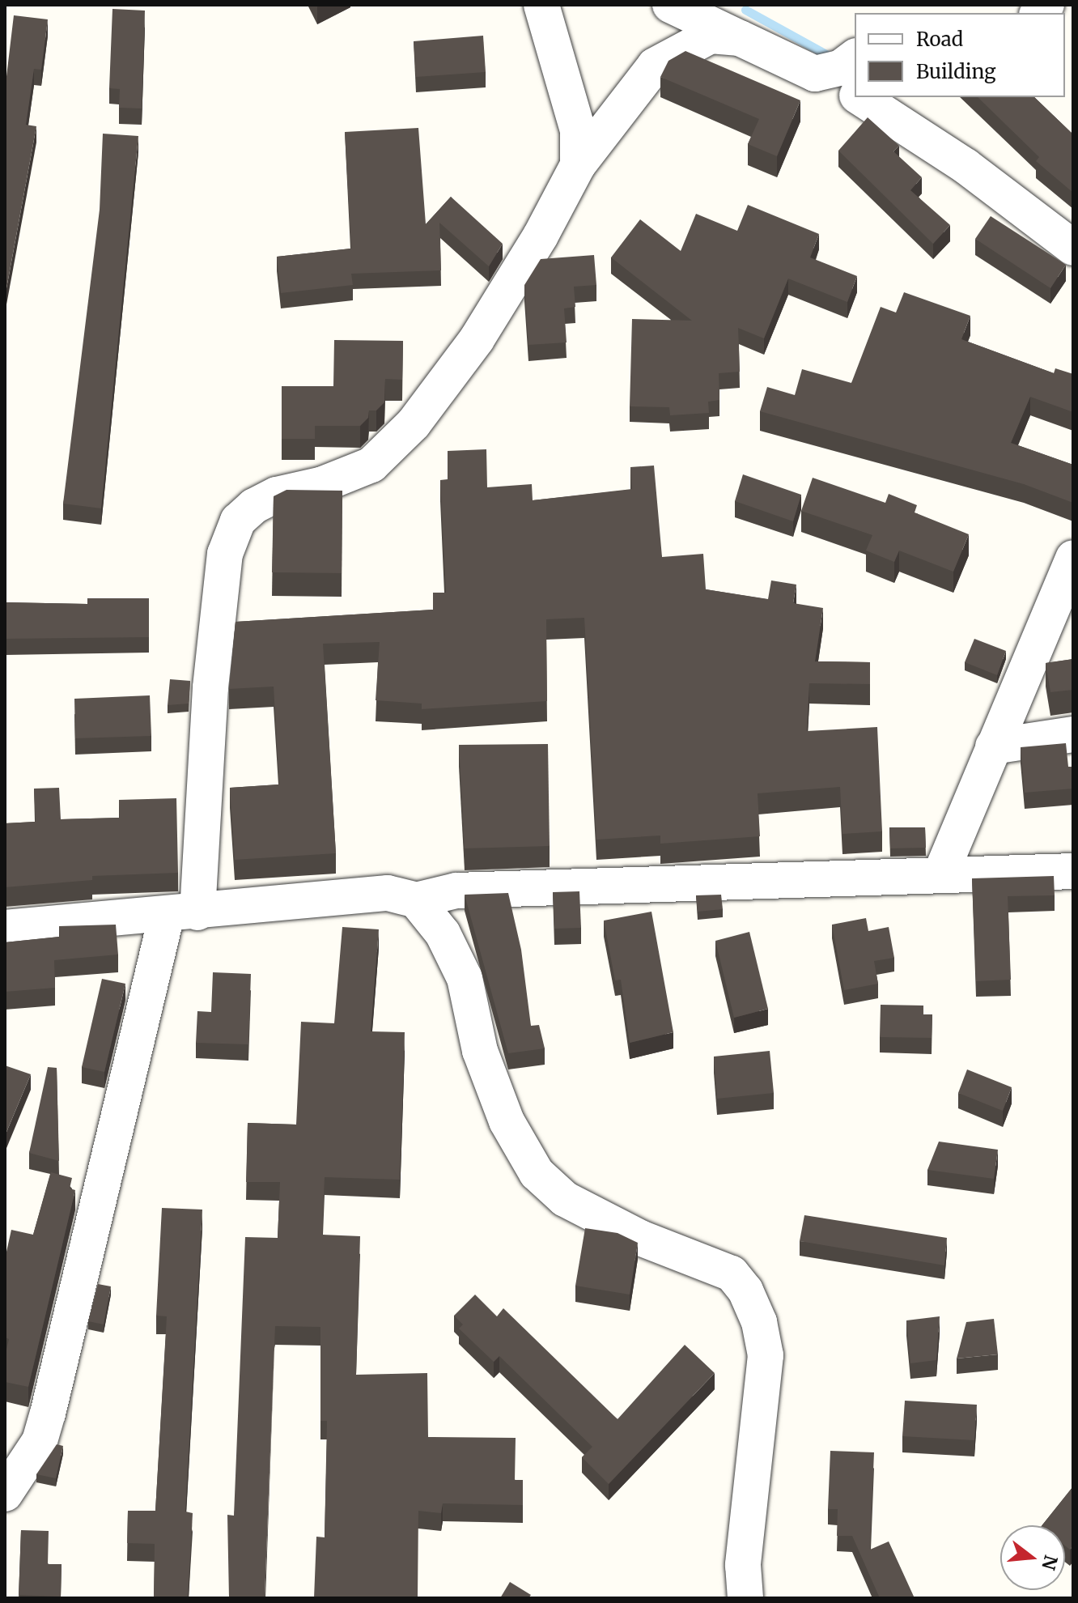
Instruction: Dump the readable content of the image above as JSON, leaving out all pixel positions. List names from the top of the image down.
{
  "legend": ["Road", "Building"],
  "north": "right"
}
